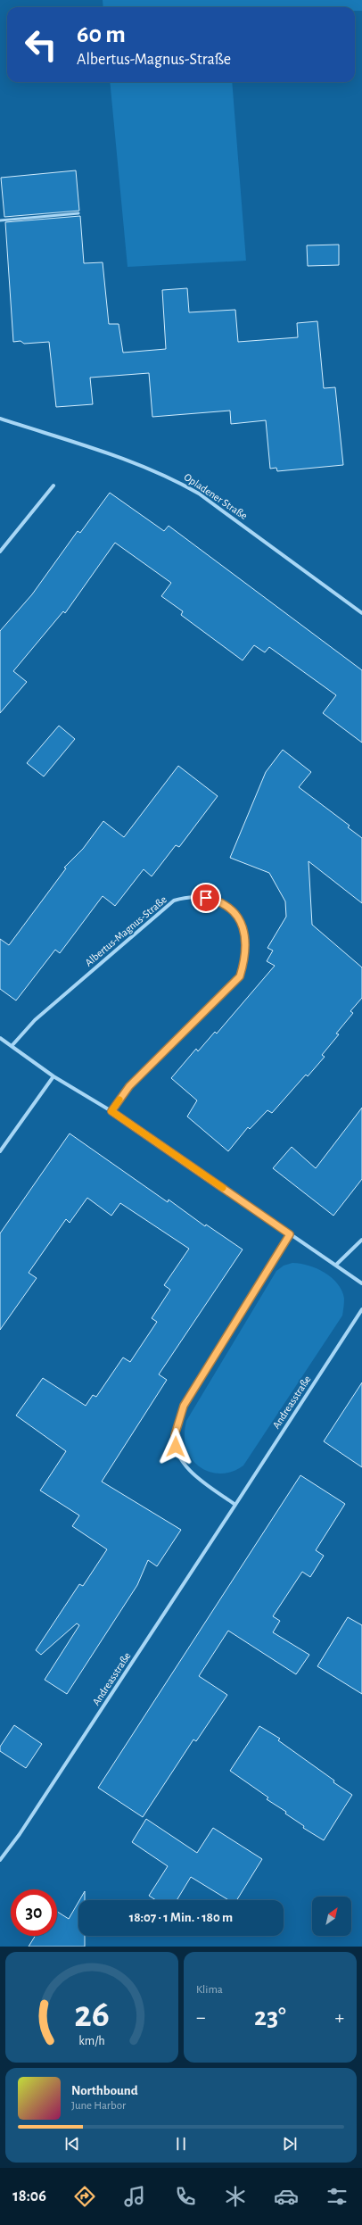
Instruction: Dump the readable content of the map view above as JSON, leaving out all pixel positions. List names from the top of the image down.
{
  "streets": {
    "street": ["Opladener Straße", "Albertus-Magnus-Straße", "Andreasstraße"]
  },
  "north": "top right",
  "page": {
    "turn": ["60 m", "Albertus-Magnus-Straße"],
    "limit": "30",
    "trip": "18:07 · 1 Min. · 180 m",
    "tile": "Klima",
    "heat": ["−", "23°", "+"],
    "song": ["Northbound", "June Harbor"],
    "tabs": "18:06",
    "gauge": ["26", "km/h"]
  }
}
